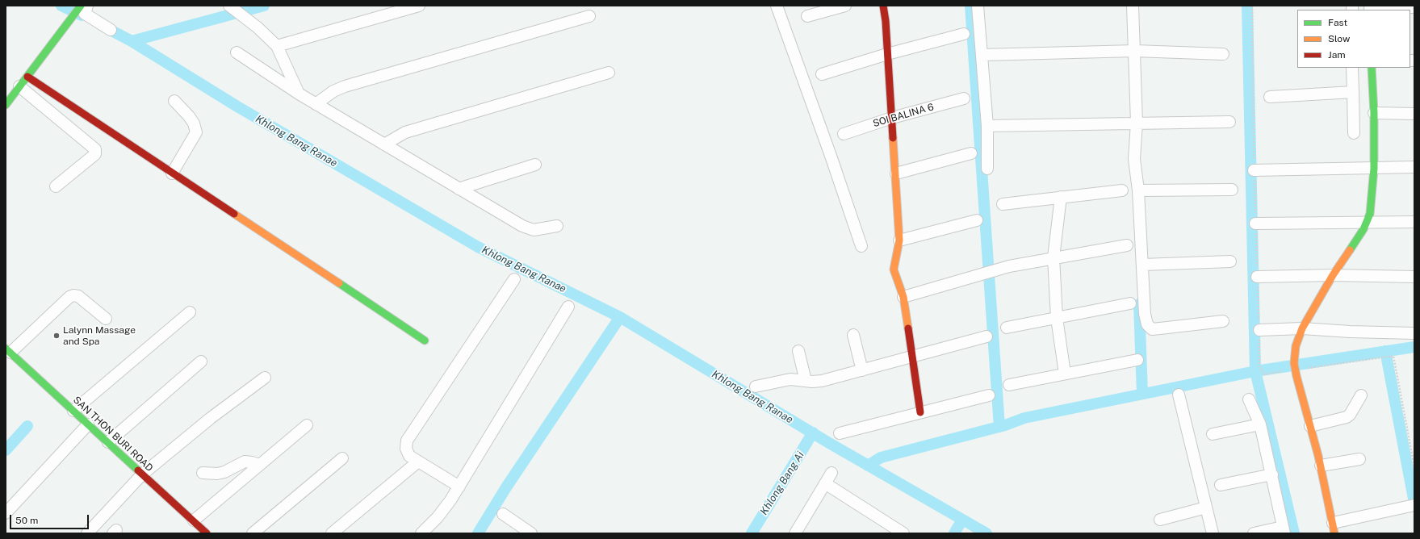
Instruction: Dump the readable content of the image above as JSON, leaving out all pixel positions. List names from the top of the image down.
{
  "streets": {
    "street": ["SOI BALINA 6", "SAN THON BURI ROAD"]
  },
  "water": ["Khlong Bang Ranae", "Khlong Bang Ai"],
  "places": ["Lalynn Massage and Spa"],
  "legend": ["Fast", "Slow", "Jam"],
  "scale_bar": "50 m"
}
